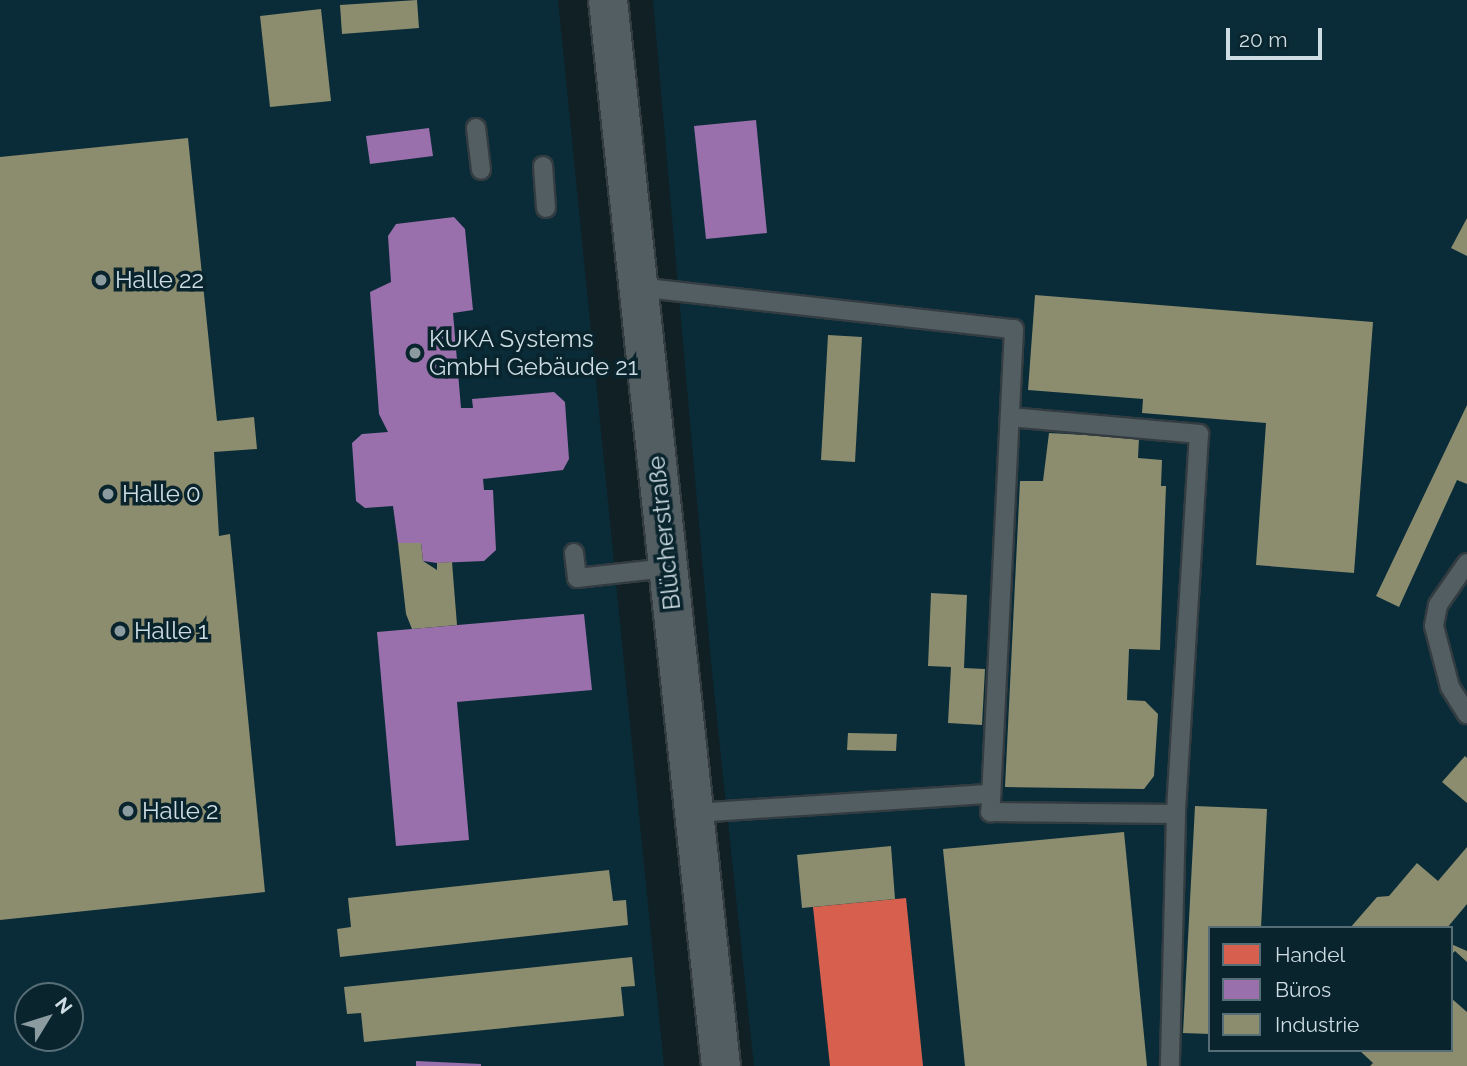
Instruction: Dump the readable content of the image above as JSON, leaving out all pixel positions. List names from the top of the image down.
{
  "streets": {
    "main road": ["Blücherstraße"]
  },
  "places": [
    "Halle 22",
    "KUKA Systems GmbH Gebäude 21",
    "Halle 0",
    "Halle 1",
    "Halle 2"
  ],
  "legend": ["Handel", "Büros", "Industrie"],
  "scale_bar": "20 m",
  "north": "top right"
}
